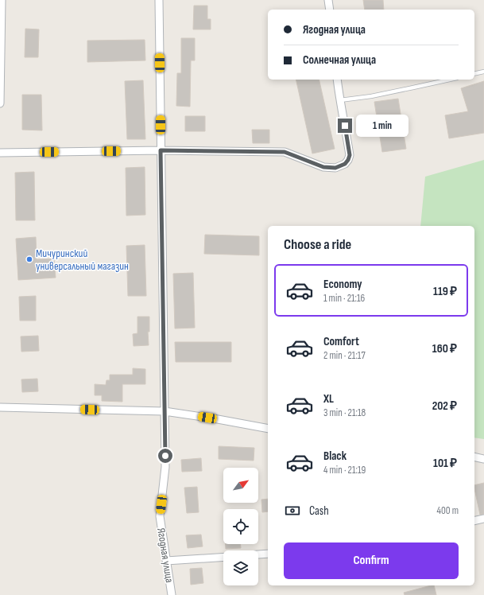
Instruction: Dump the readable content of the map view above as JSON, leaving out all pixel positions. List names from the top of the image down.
{
  "streets": {
    "street": ["Ягодная улица"]
  },
  "places": ["Мичуринский универсальный магазин"],
  "north": "top right",
  "page": {
    "banner": ["Ягодная улица", "Солнечная улица"],
    "bubble": "1 min",
    "heading": "Choose a ride",
    "list": [
      {
        "name": "Economy",
        "note": "1 min · 21:16",
        "value": "119 ₽"
      },
      {
        "name": "Comfort",
        "note": "2 min · 21:17",
        "value": "160 ₽"
      },
      {
        "name": "XL",
        "note": "3 min · 21:18",
        "value": "202 ₽"
      },
      {
        "name": "Black",
        "note": "4 min · 21:19",
        "value": "101 ₽"
      }
    ],
    "pay": ["Cash", "400 m"],
    "buttons": "Confirm"
  }
}
